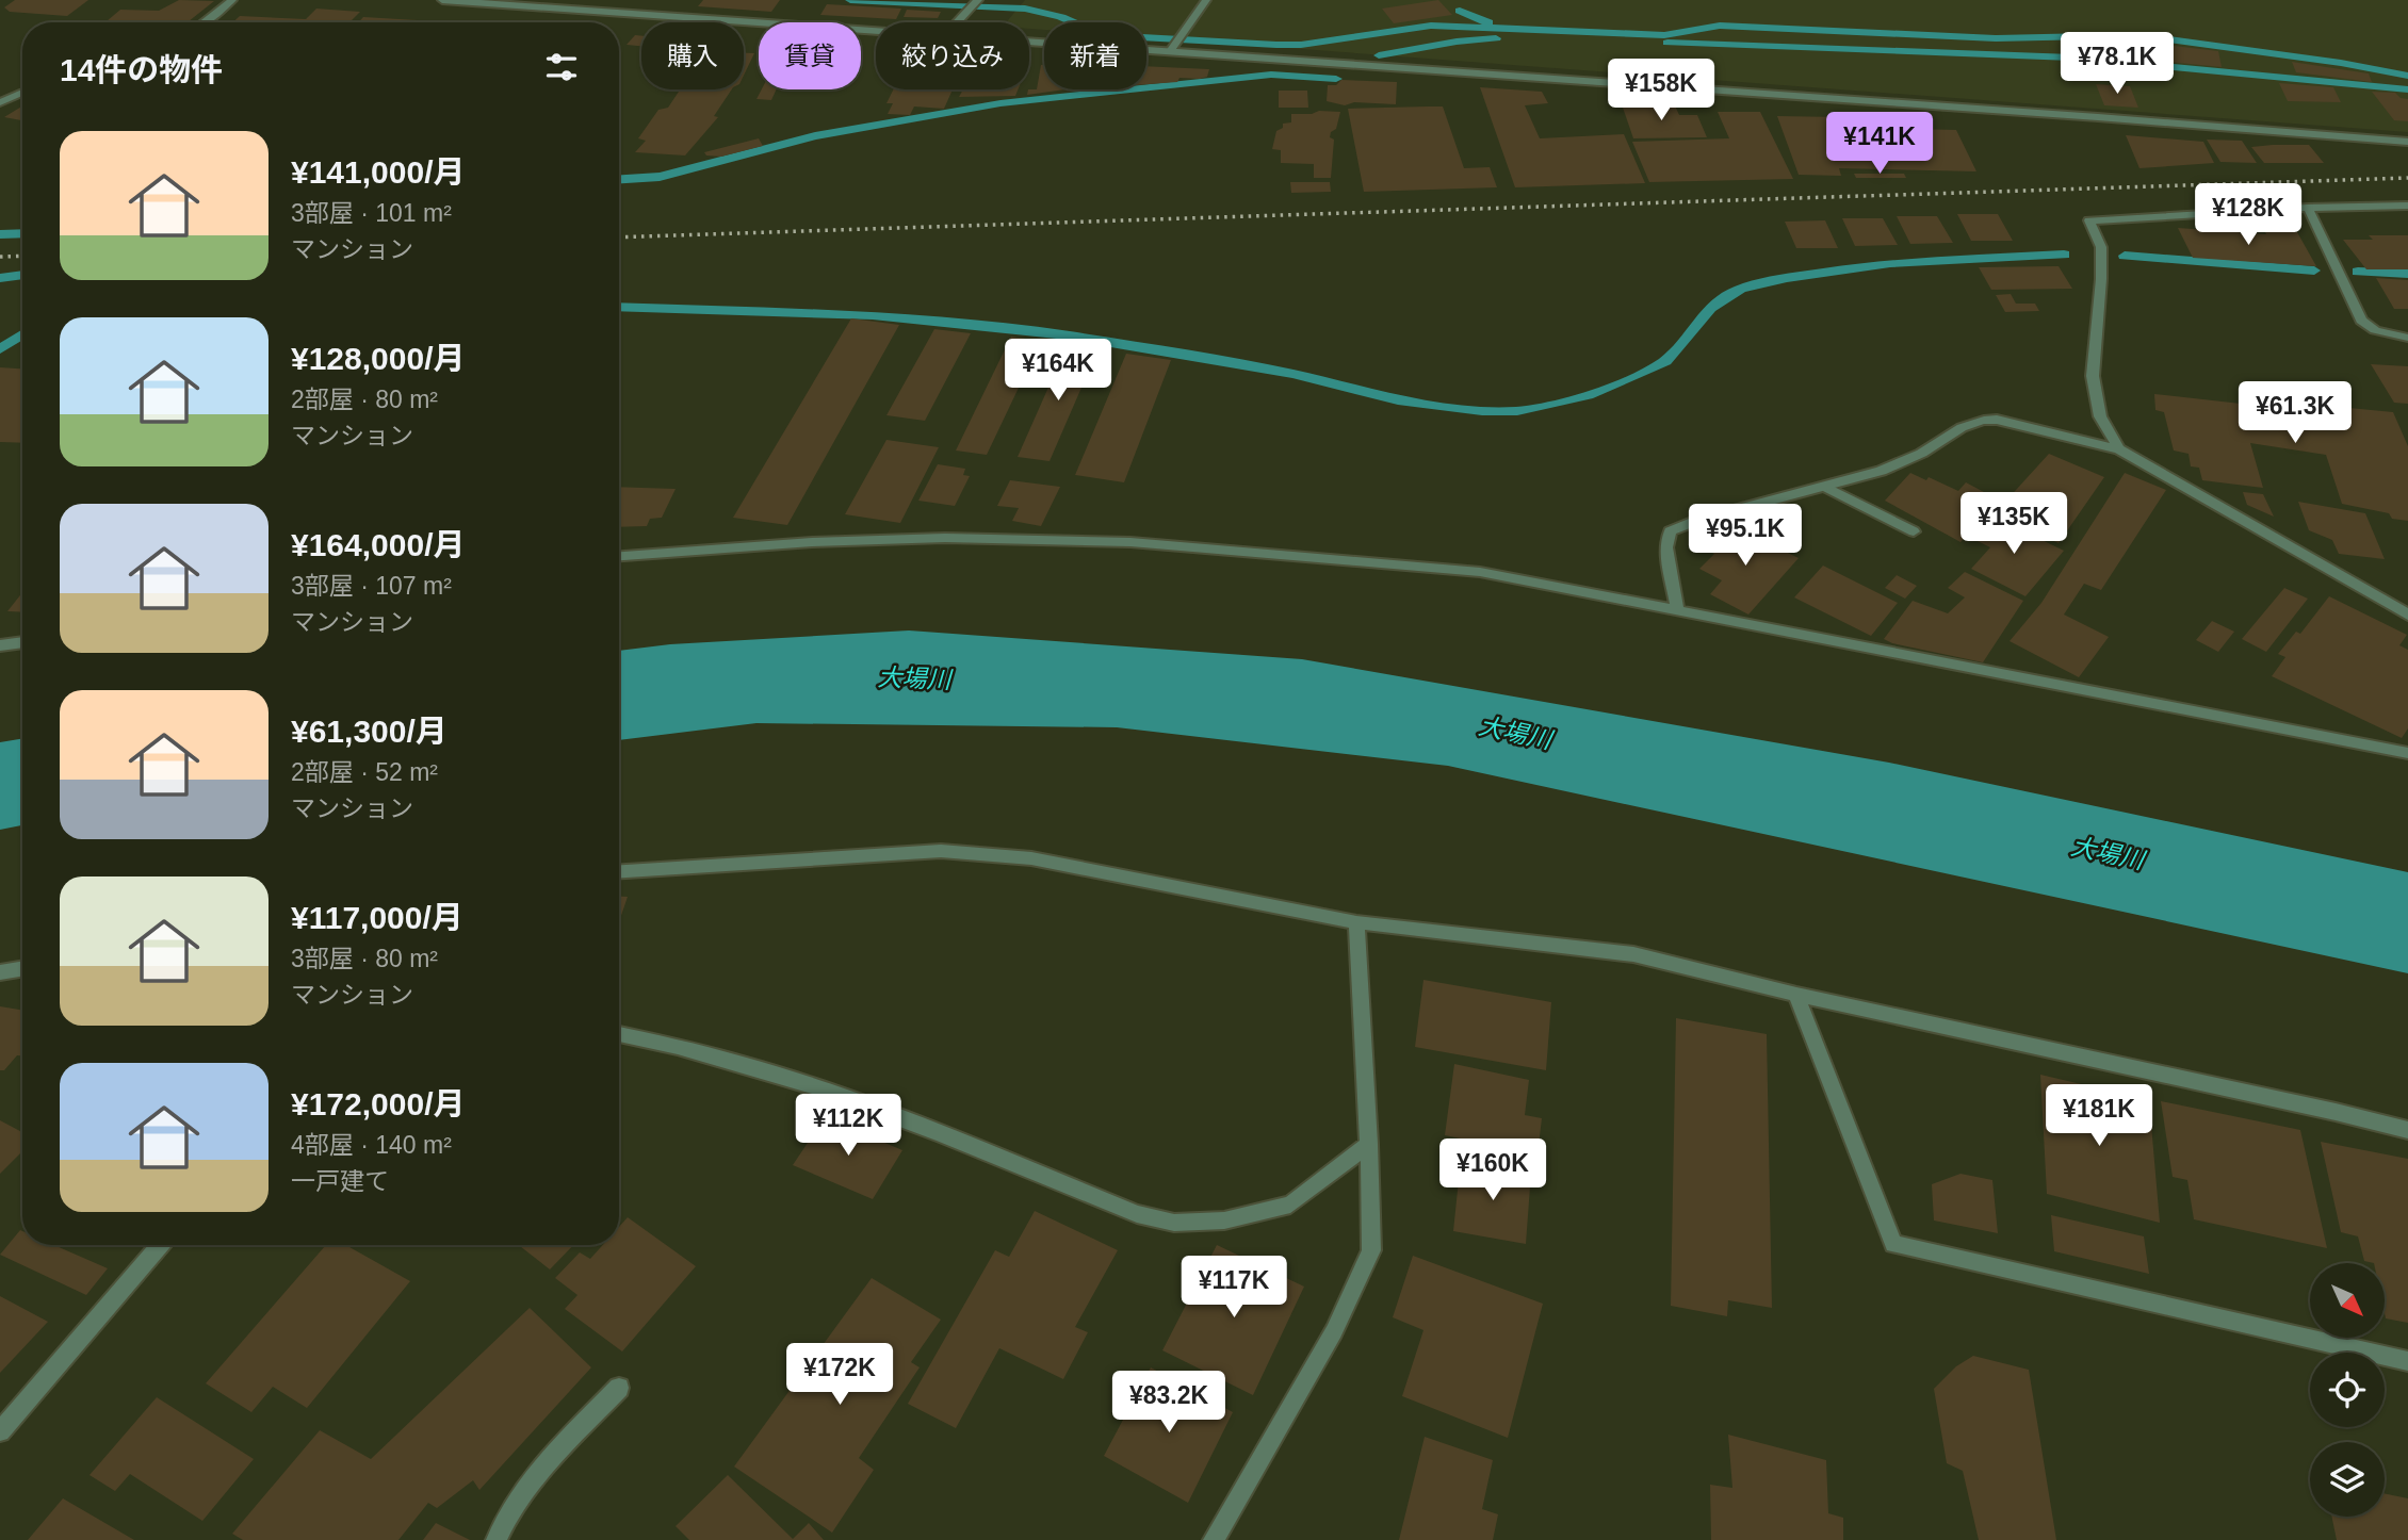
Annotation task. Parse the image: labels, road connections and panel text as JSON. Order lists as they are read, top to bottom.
{
  "water": ["大場川"],
  "north": "bottom right",
  "page": {
    "chip": [
      "購入",
      "賃貸",
      "絞り込み",
      "新着"
    ],
    "heading": "14件の物件",
    "price": [
      "¥78.1K",
      "¥158K",
      "¥141K",
      "¥128K",
      "¥164K",
      "¥61.3K",
      "¥135K",
      "¥95.1K",
      "¥181K",
      "¥112K",
      "¥160K",
      "¥117K",
      "¥172K",
      "¥83.2K"
    ],
    "list": [
      {
        "name": "¥141,000/月",
        "note": "3部屋 · 101 m² · マンション"
      },
      {
        "name": "¥128,000/月",
        "note": "2部屋 · 80 m² · マンション"
      },
      {
        "name": "¥164,000/月",
        "note": "3部屋 · 107 m² · マンション"
      },
      {
        "name": "¥61,300/月",
        "note": "2部屋 · 52 m² · マンション"
      },
      {
        "name": "¥117,000/月",
        "note": "3部屋 · 80 m² · マンション"
      },
      {
        "name": "¥172,000/月",
        "note": "4部屋 · 140 m² · 一戸建て"
      }
    ]
  }
}
